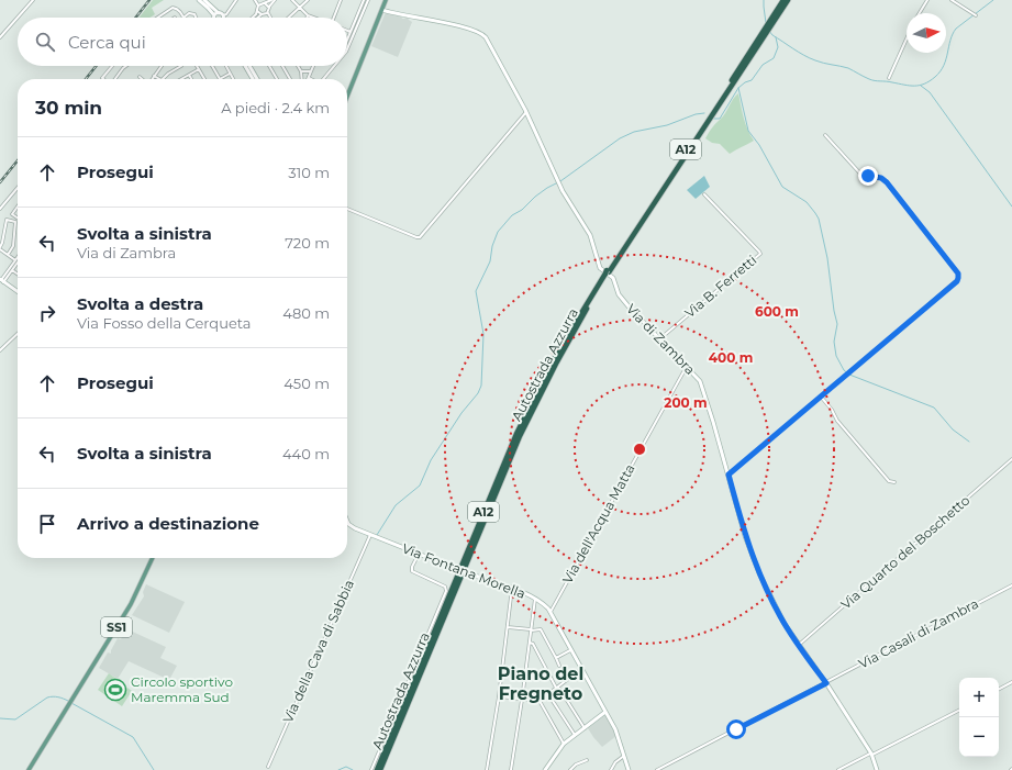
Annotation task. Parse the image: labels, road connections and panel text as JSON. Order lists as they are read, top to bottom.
{
  "streets": {
    "highway": ["A12", "Autostrada Azzurra"],
    "main road": ["SS1"],
    "street": [
      "Via B. Ferretti",
      "Via di Zambra",
      "Via dell'Acqua Matta",
      "Via Quarto del Boschetto",
      "Via Fontana Morella",
      "Via Casali di Zambra",
      "Via della Cava di Sabbia"
    ]
  },
  "crossings": [
    ["Via B. Ferretti", "Via di Zambra"],
    ["Via di Zambra", "Via dell'Acqua Matta"],
    ["Via di Zambra", "Via Quarto del Boschetto"],
    ["Via di Zambra", "Via Casali di Zambra"],
    ["Via dell'Acqua Matta", "Via Fontana Morella"],
    ["Via Fontana Morella", "Via della Cava di Sabbia"]
  ],
  "districts": ["Piano del Fregneto"],
  "places": {
    "sports": ["Circolo sportivo Maremma Sud"]
  },
  "north": "right",
  "page": {
    "search": "Cerca qui",
    "heading": ["30 min", "A piedi · 2.4 km"],
    "list": [
      ["Prosegui", "310 m"],
      ["Svolta a sinistra", "Via di Zambra", "720 m"],
      ["Svolta a destra", "Via Fosso della Cerqueta", "480 m"],
      ["Prosegui", "450 m"],
      ["Svolta a sinistra", "440 m"],
      "Arrivo a destinazione"
    ],
    "map_buttons": ["+", "−"]
  },
  "rings": ["600 m", "400 m", "200 m"]
}
